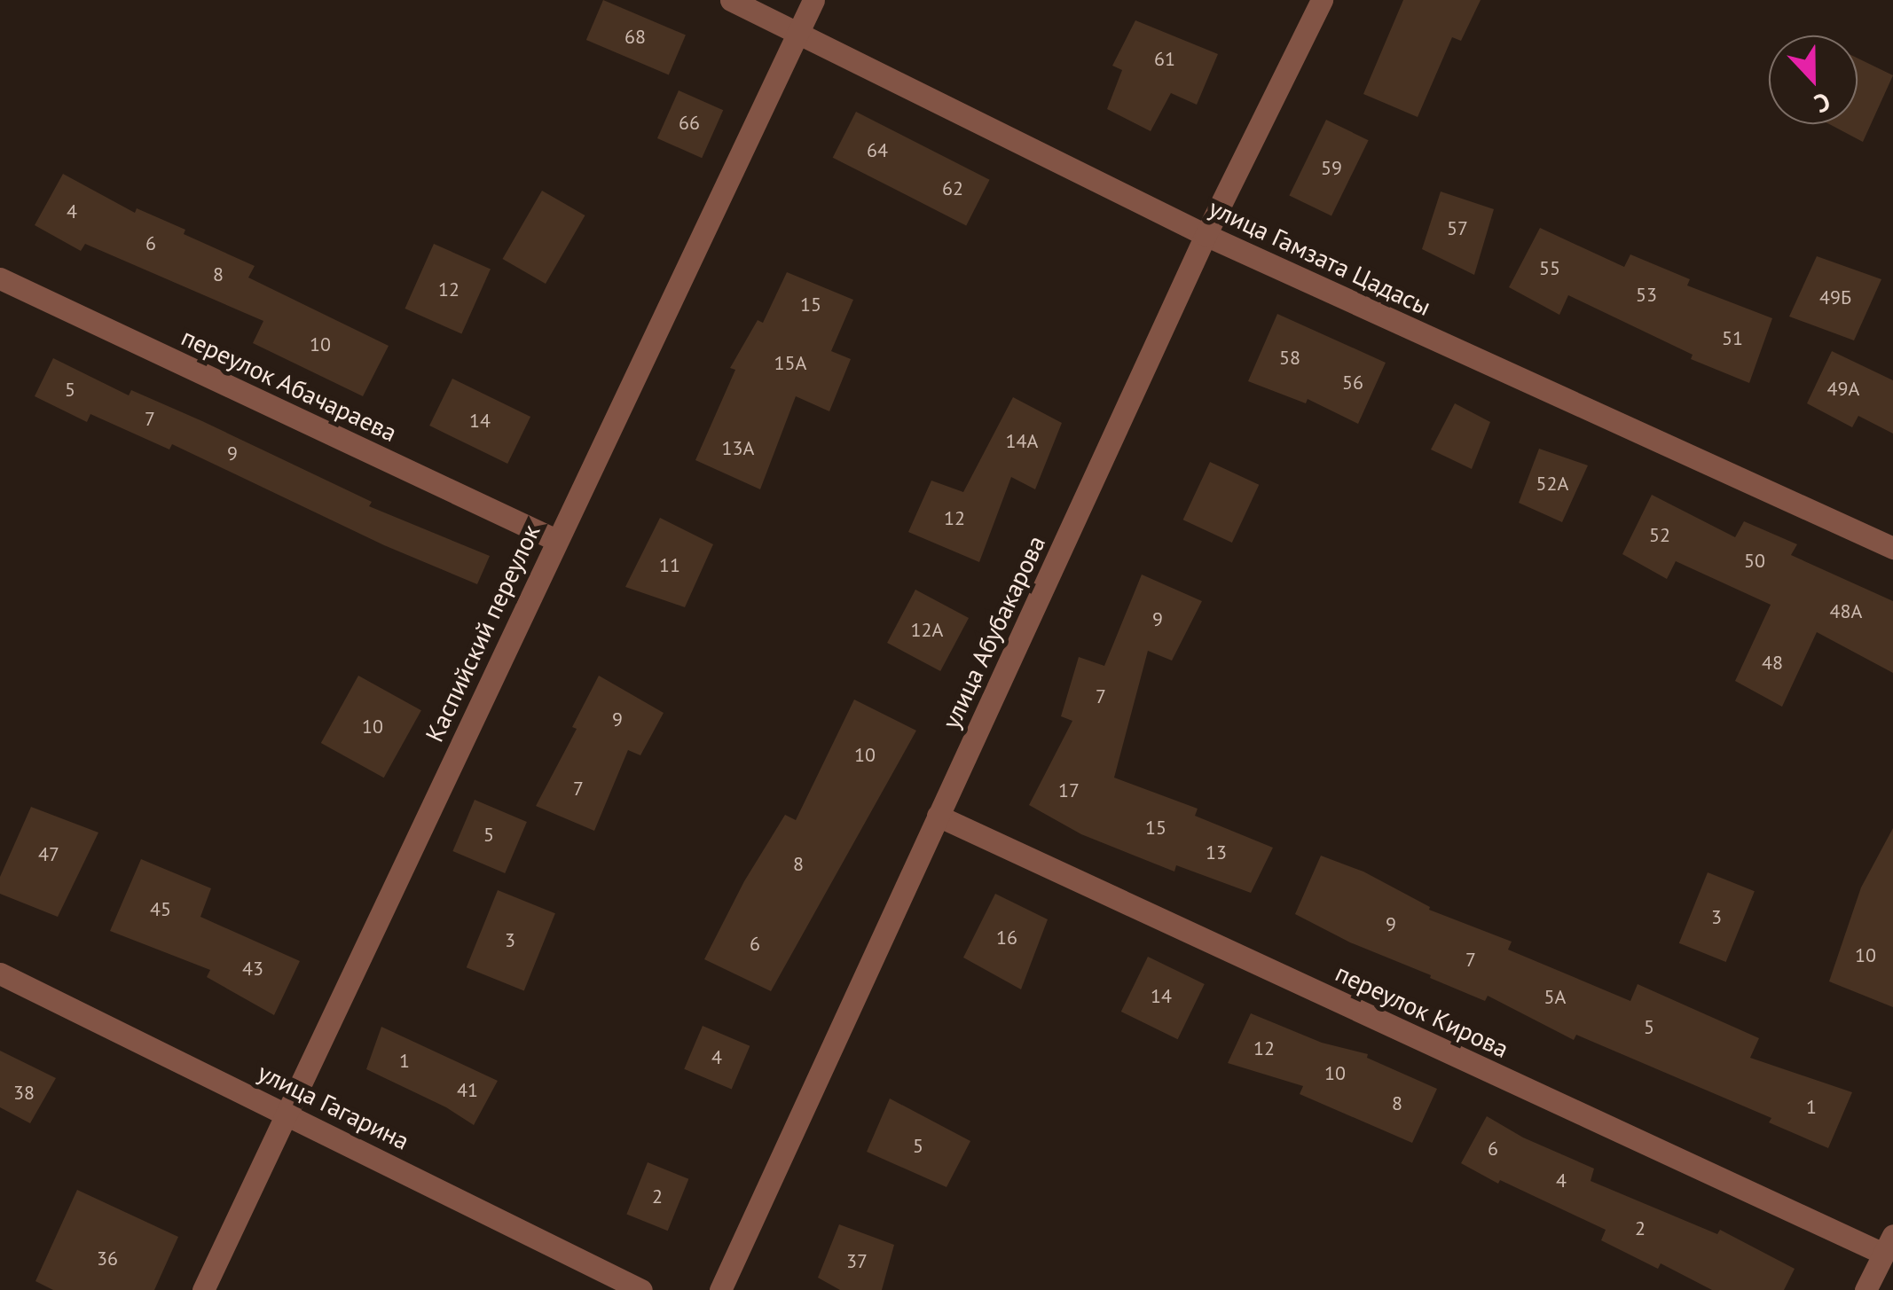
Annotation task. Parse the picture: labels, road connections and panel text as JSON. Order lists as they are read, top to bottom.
{
  "streets": {
    "street": [
      "улица Гамзата Цадасы",
      "переулок Абачараева",
      "улица Абубакарова",
      "Каспийский переулок",
      "переулок Кирова",
      "улица Гагарина"
    ]
  },
  "crossings": [
    ["улица Гамзата Цадасы", "улица Абубакарова"],
    ["улица Гамзата Цадасы", "Каспийский переулок"],
    ["переулок Абачараева", "Каспийский переулок"],
    ["улица Абубакарова", "переулок Кирова"],
    ["Каспийский переулок", "улица Гагарина"]
  ],
  "house_numbers": [
    "68",
    "61",
    "66",
    "64",
    "59",
    "62",
    "4",
    "57",
    "6",
    "55",
    "8",
    "12",
    "53",
    "49Б",
    "15",
    "51",
    "10",
    "58",
    "15А",
    "56",
    "49А",
    "5",
    "7",
    "14",
    "14А",
    "13А",
    "9",
    "52А",
    "12",
    "52",
    "50",
    "11",
    "48А",
    "9",
    "12А",
    "48",
    "7",
    "9",
    "10",
    "10",
    "7",
    "17",
    "15",
    "5",
    "13",
    "47",
    "8",
    "45",
    "3",
    "9",
    "16",
    "3",
    "6",
    "10",
    "7",
    "43",
    "14",
    "5А",
    "5",
    "12",
    "4",
    "1",
    "10",
    "41",
    "38",
    "8",
    "1",
    "5",
    "6",
    "4",
    "2",
    "2",
    "36",
    "37"
  ],
  "north": "bottom"
}
